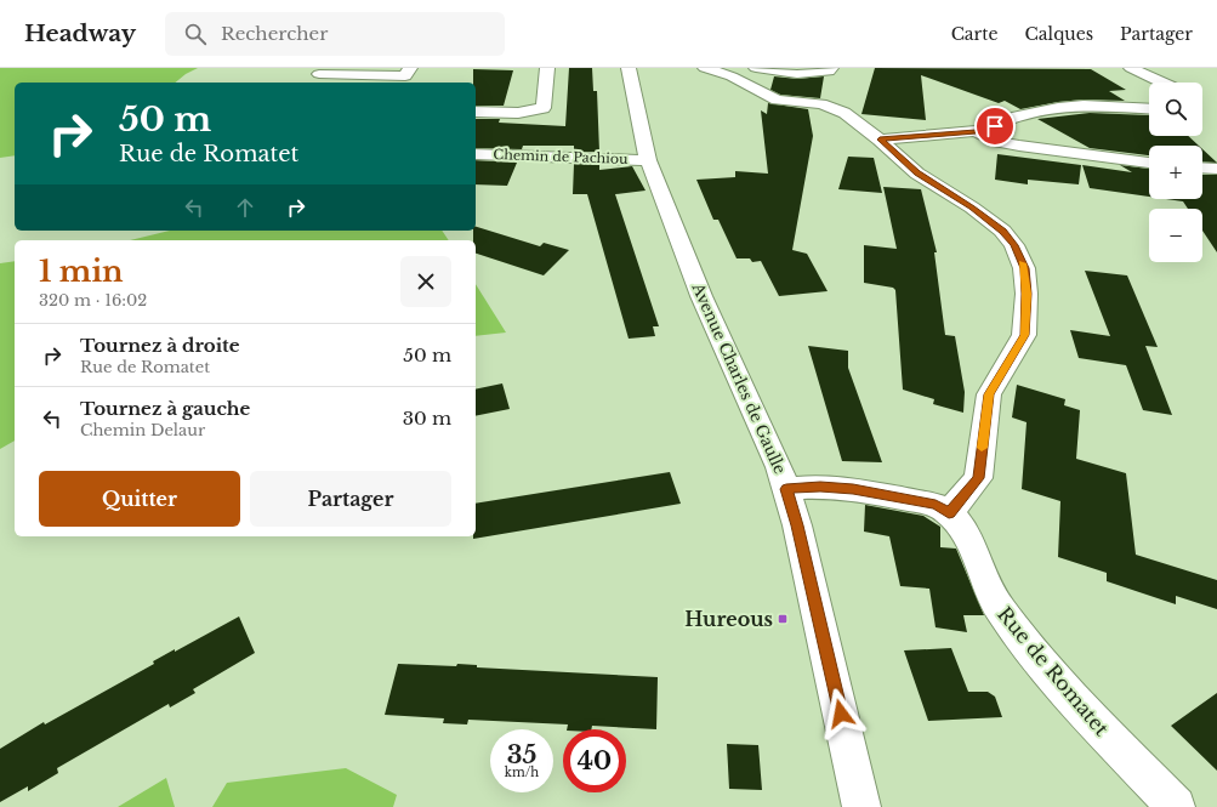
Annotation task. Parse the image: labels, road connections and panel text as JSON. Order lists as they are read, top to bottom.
{
  "streets": {
    "street": ["Chemin de Pachiou", "Avenue Charles de Gaulle", "Rue de Romatet"]
  },
  "crossings": [
    ["Chemin de Pachiou", "Avenue Charles de Gaulle"],
    ["Avenue Charles de Gaulle", "Rue de Romatet"]
  ],
  "places": {
    "transit": ["Hureous"]
  },
  "page": {
    "header": "Headway",
    "search": "Rechercher",
    "nav": ["Carte", "Calques", "Partager"],
    "map_buttons": ["+", "−"],
    "turn": ["50 m", "Rue de Romatet"],
    "heading": ["1 min", "320 m · 16:02"],
    "list": [
      {
        "name": "Tournez à droite",
        "note": "Rue de Romatet",
        "value": "50 m"
      },
      {
        "name": "Tournez à gauche",
        "note": "Chemin Delaur",
        "value": "30 m"
      }
    ],
    "buttons": ["Quitter", "Partager"],
    "speed": "35 km/h",
    "limit": "40"
  }
}
